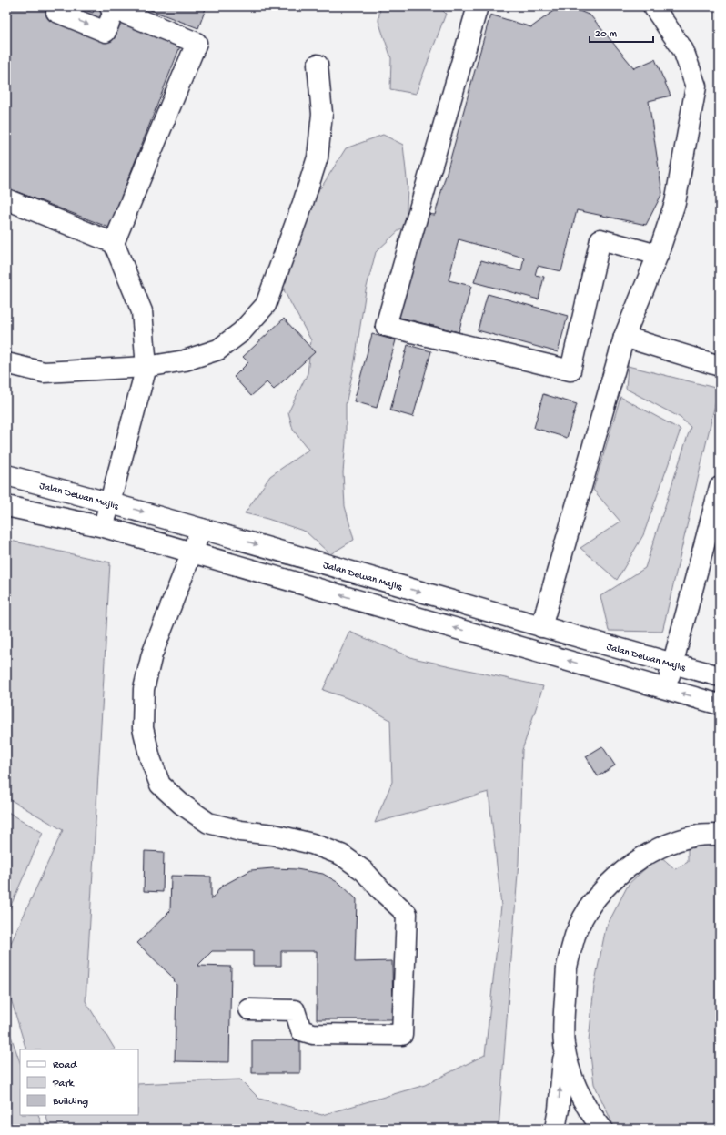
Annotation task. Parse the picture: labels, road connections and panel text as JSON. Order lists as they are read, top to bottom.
{
  "streets": {
    "street": ["Jalan Dewan Majlis"]
  },
  "legend": ["Road", "Park", "Building"],
  "scale_bar": "20 m"
}
